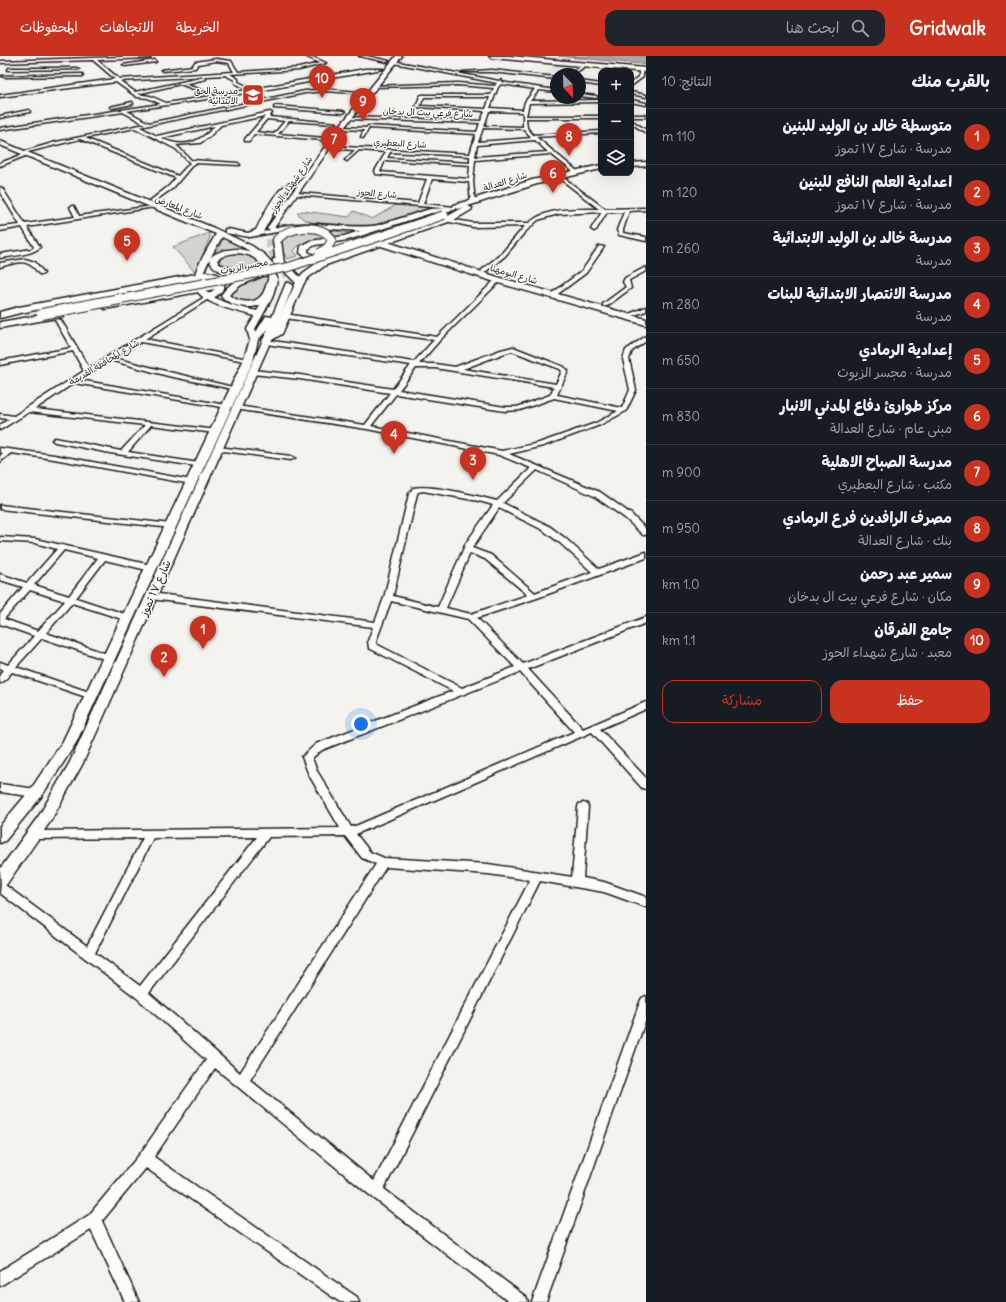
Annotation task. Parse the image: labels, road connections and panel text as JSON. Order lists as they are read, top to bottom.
{
  "streets": {
    "main road": [
      "شارع العدالة",
      "شارع شهداء الحوز",
      "شارع المعارض",
      "مجسر الزيوت",
      "شارع البومهنا",
      "شارع ١٧ تموز"
    ],
    "street": [
      "شارع فرعي بيت ال بدخان",
      "شارع البعطيري",
      "شارع الحوز",
      "شارع المحافظة القديمة"
    ]
  },
  "crossings": [
    ["شارع فرعي بيت ال بدخان", "شارع شهداء الحوز"],
    ["شارع البعطيري", "شارع شهداء الحوز"],
    ["شارع العدالة", "شارع الحوز"],
    ["شارع العدالة", "مجسر الزيوت"],
    ["شارع الحوز", "مجسر الزيوت"],
    ["شارع المعارض", "مجسر الزيوت"],
    ["شارع المعارض", "شارع ١٧ تموز"]
  ],
  "places": {
    "school or university": ["مدرسة الحق الابتدائية"]
  },
  "north": "bottom right",
  "page": {
    "header": "Gridwalk",
    "search": "ابحث هنا",
    "nav": ["الخريطة", "الاتجاهات", "المحفوظات"],
    "heading": ["بالقرب منك", "النتائج: 10"],
    "pins": [
      "10",
      "9",
      "8",
      "7",
      "6",
      "5",
      "4",
      "3",
      "1",
      "2"
    ],
    "map_buttons": ["+", "−"],
    "list": [
      {
        "mark": "1",
        "name": "متوسطة خالد بن الوليد للبنين",
        "note": "مدرسة · شارع ١٧ تموز",
        "value": "110 m"
      },
      {
        "mark": "2",
        "name": "اعدادية العلم النافع للبنين",
        "note": "مدرسة · شارع ١٧ تموز",
        "value": "120 m"
      },
      {
        "mark": "3",
        "name": "مدرسة خالد بن الوليد الابتدائية",
        "note": "مدرسة",
        "value": "260 m"
      },
      {
        "mark": "4",
        "name": "مدرسة الانتصار الابتدائية للبنات",
        "note": "مدرسة",
        "value": "280 m"
      },
      {
        "mark": "5",
        "name": "إعدادية الرمادي",
        "note": "مدرسة · مجسر الزيوت",
        "value": "650 m"
      },
      {
        "mark": "6",
        "name": "مركز طوارئ دفاع المدني الانبار",
        "note": "مبنى عام · شارع العدالة",
        "value": "830 m"
      },
      {
        "mark": "7",
        "name": "مدرسة الصباح الاهلية",
        "note": "مكتب · شارع البعطيري",
        "value": "900 m"
      },
      {
        "mark": "8",
        "name": "مصرف الرافدين فرع الرمادي",
        "note": "بنك · شارع العدالة",
        "value": "950 m"
      },
      {
        "mark": "9",
        "name": "سمير عبد رحمن",
        "note": "مكان · شارع فرعي بيت ال بدخان",
        "value": "1.0 km"
      },
      {
        "mark": "10",
        "name": "جامع الفرقان",
        "note": "معبد · شارع شهداء الحوز",
        "value": "1.1 km"
      }
    ],
    "buttons": ["حفظ", "مشاركة"]
  }
}
